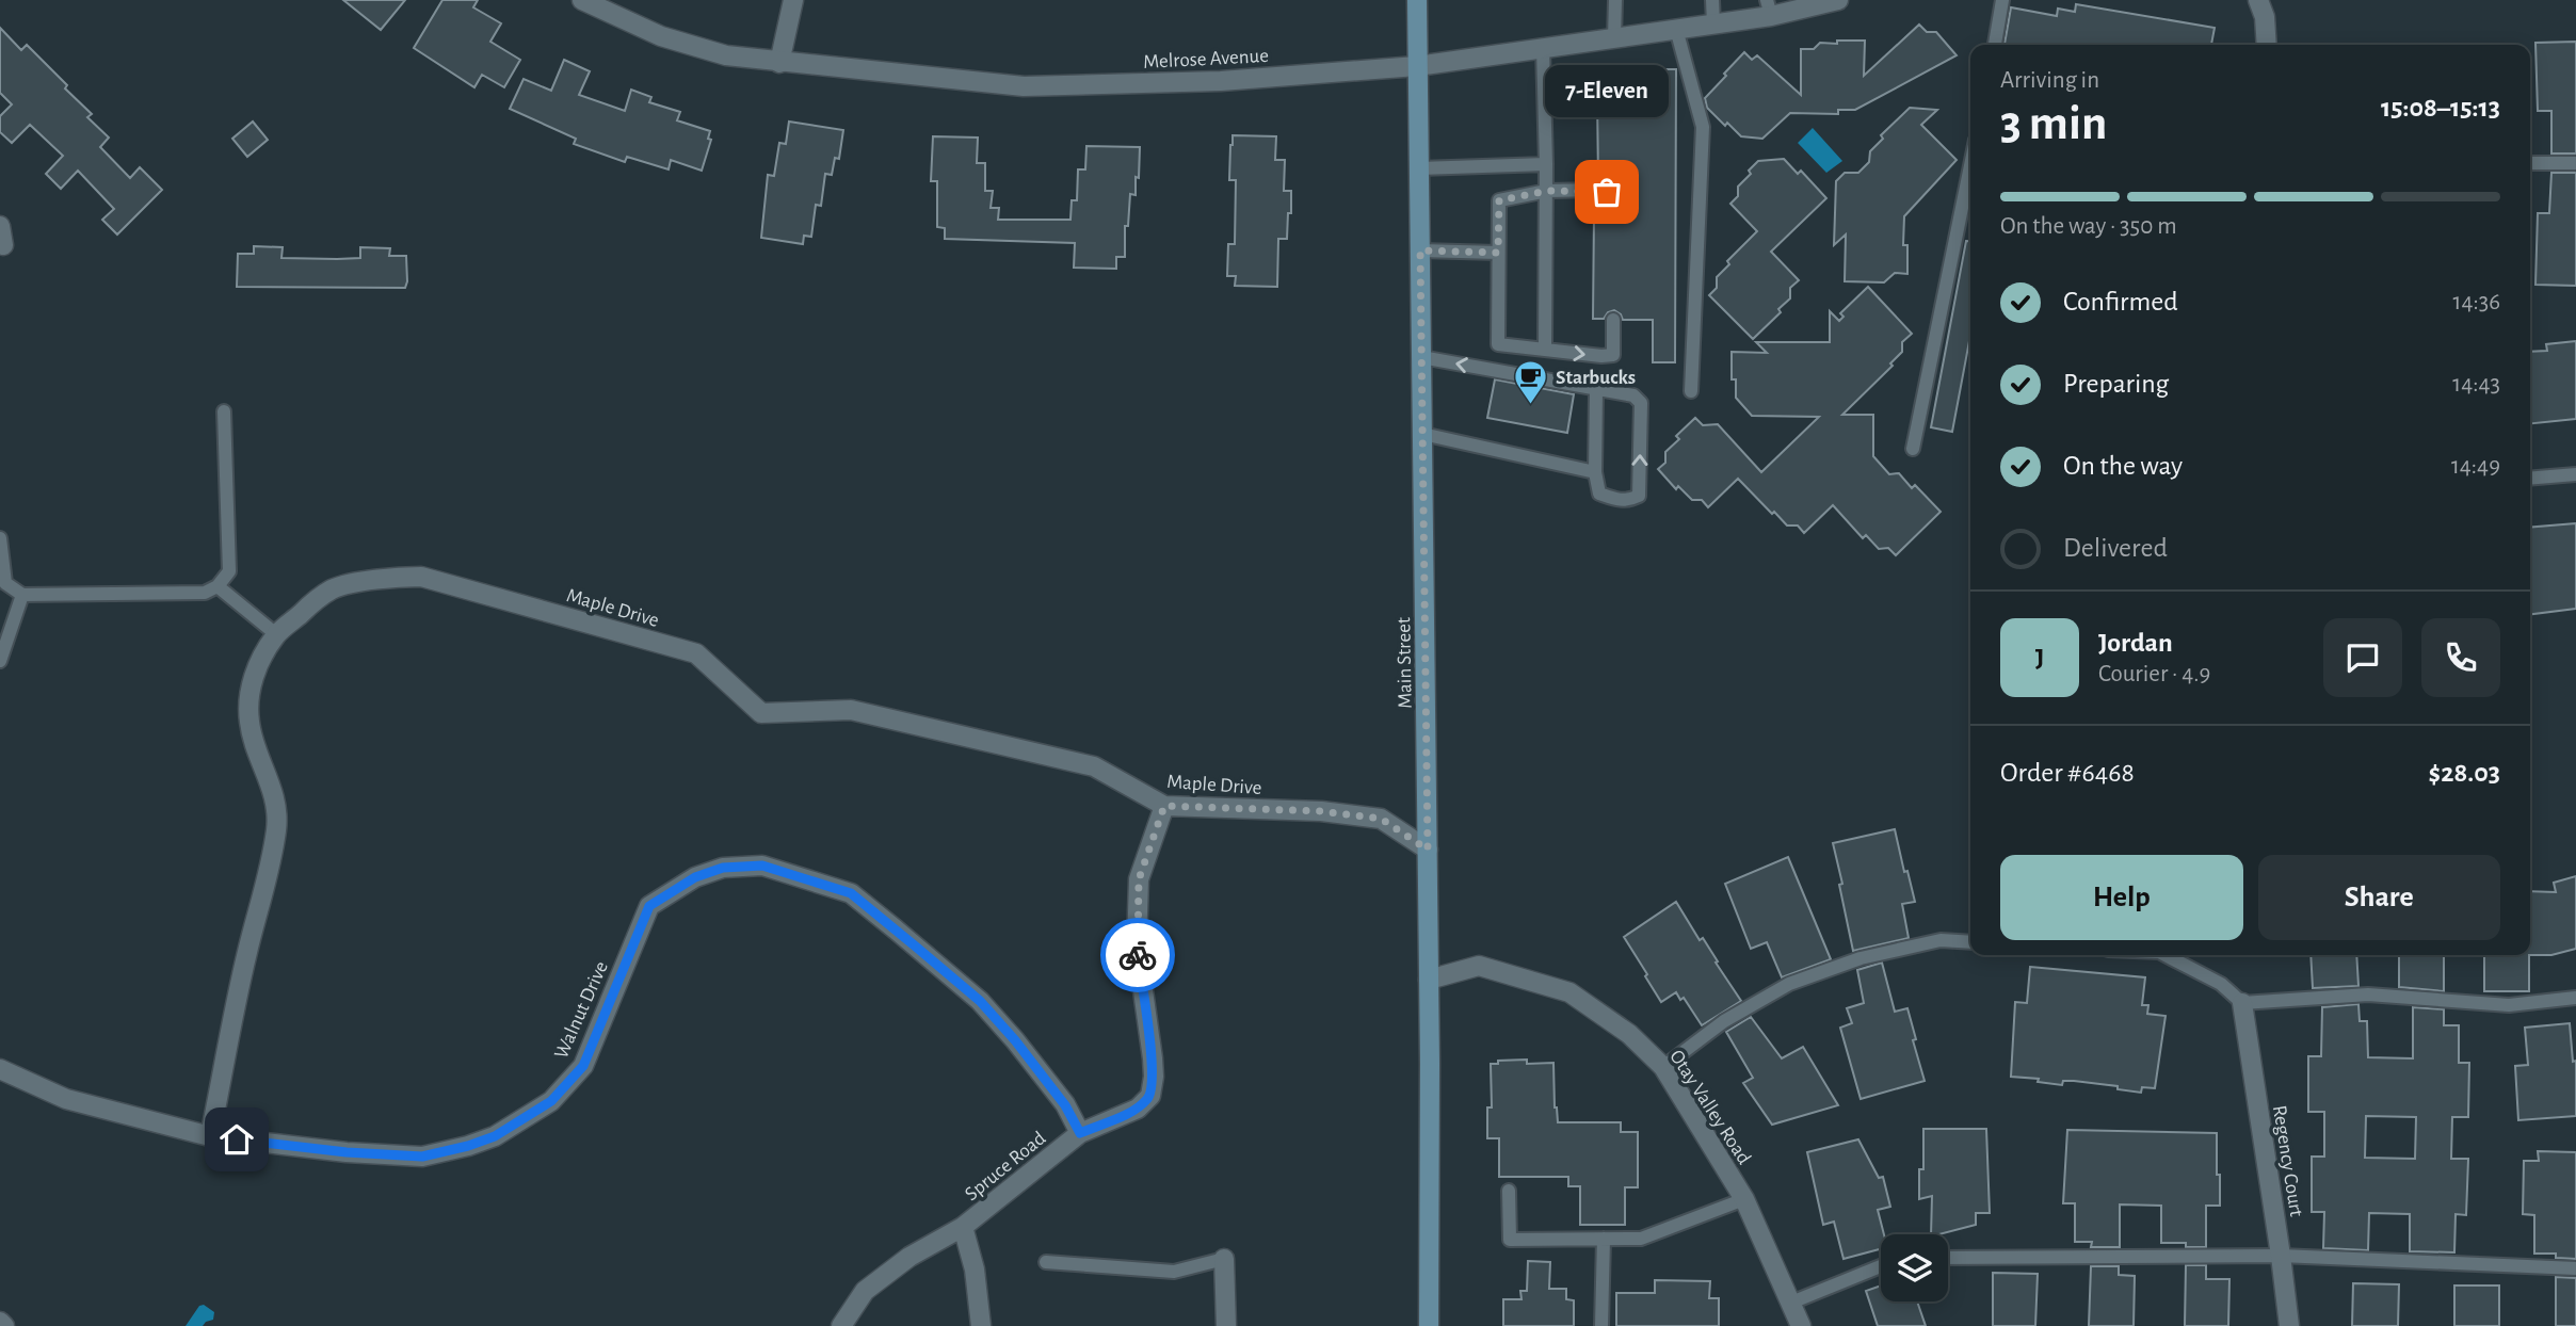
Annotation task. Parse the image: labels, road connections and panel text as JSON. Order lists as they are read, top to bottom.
{
  "streets": {
    "main road": ["Main Street"],
    "street": [
      "Melrose Avenue",
      "Maple Drive",
      "Walnut Drive",
      "Otay Valley Road",
      "Regency Court",
      "Spruce Road"
    ]
  },
  "crossings": [
    ["Melrose Avenue", "Main Street"],
    ["Maple Drive", "Main Street"],
    ["Maple Drive", "Walnut Drive"],
    ["Maple Drive", "Spruce Road"],
    ["Main Street", "Otay Valley Road"],
    ["Walnut Drive", "Spruce Road"]
  ],
  "places": {
    "other": ["7-Eleven"],
    "cafe": ["Starbucks"]
  },
  "page": {
    "heading": ["3 min", "Arriving in", "15:08–15:13"],
    "panel": [
      "Jordan",
      "Courier · 4.9",
      "Order #6468",
      "$28.03"
    ],
    "bubble": "7-Eleven",
    "bar": "On the way · 350 m",
    "list": [
      ["Confirmed", "14:36"],
      ["Preparing", "14:43"],
      ["On the way", "14:49"],
      "Delivered"
    ],
    "round": "J",
    "buttons": ["Help", "Share"]
  }
}
